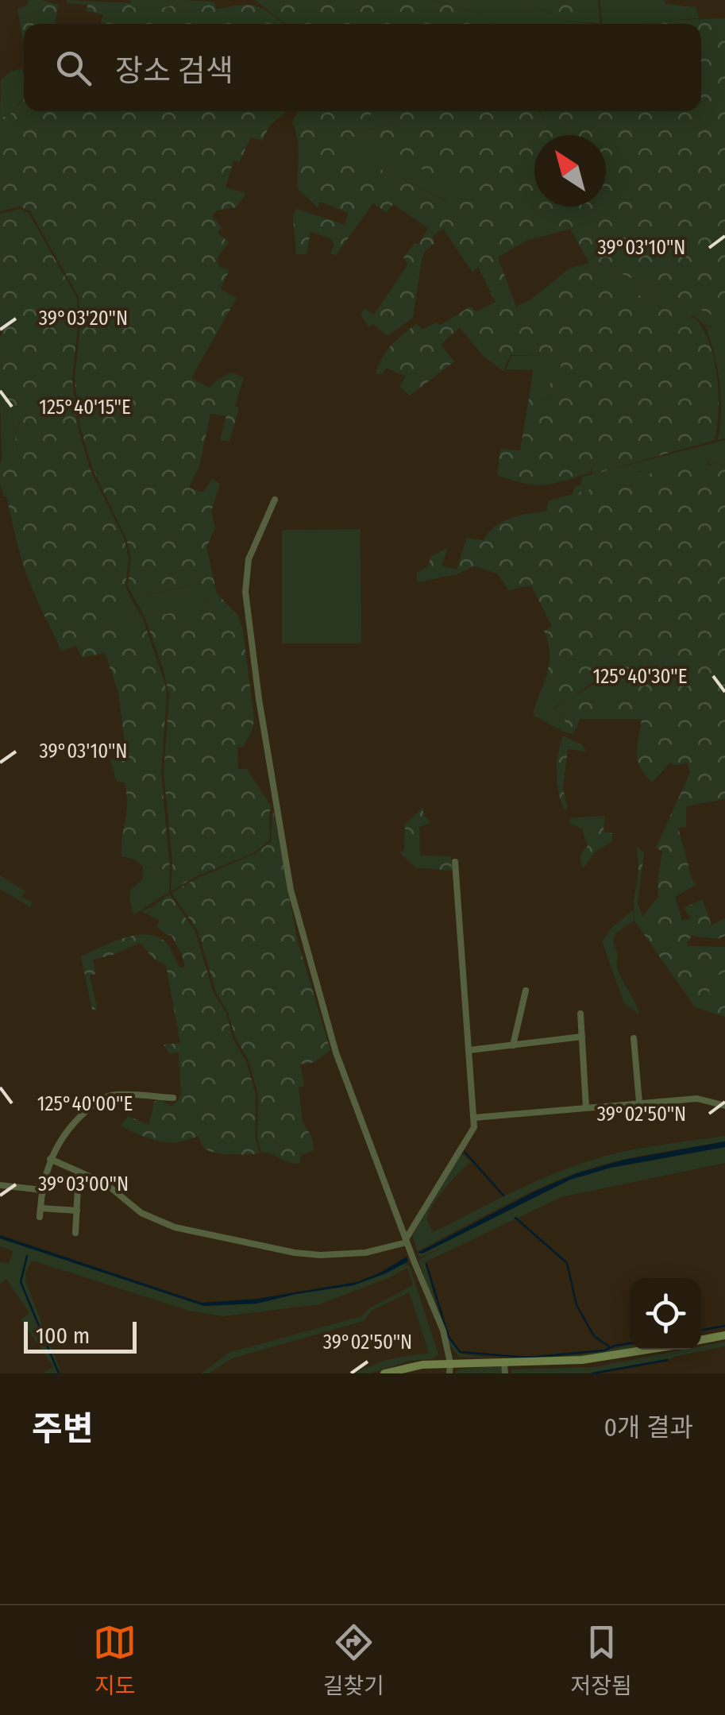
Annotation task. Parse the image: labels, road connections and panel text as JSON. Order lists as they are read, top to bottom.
{
  "scale_bar": "100 m",
  "north": "top left",
  "page": {
    "search": "장소 검색",
    "scale": "100 m",
    "heading": ["주변", "0개 결과"],
    "nav": ["지도", "길찾기", "저장됨"]
  },
  "coordinates": [
    "39°03'10\"N",
    "39°03'20\"N",
    "125°40'15\"E",
    "125°40'30\"E",
    "125°40'00\"E",
    "39°02'50\"N",
    "39°03'00\"N"
  ]
}
